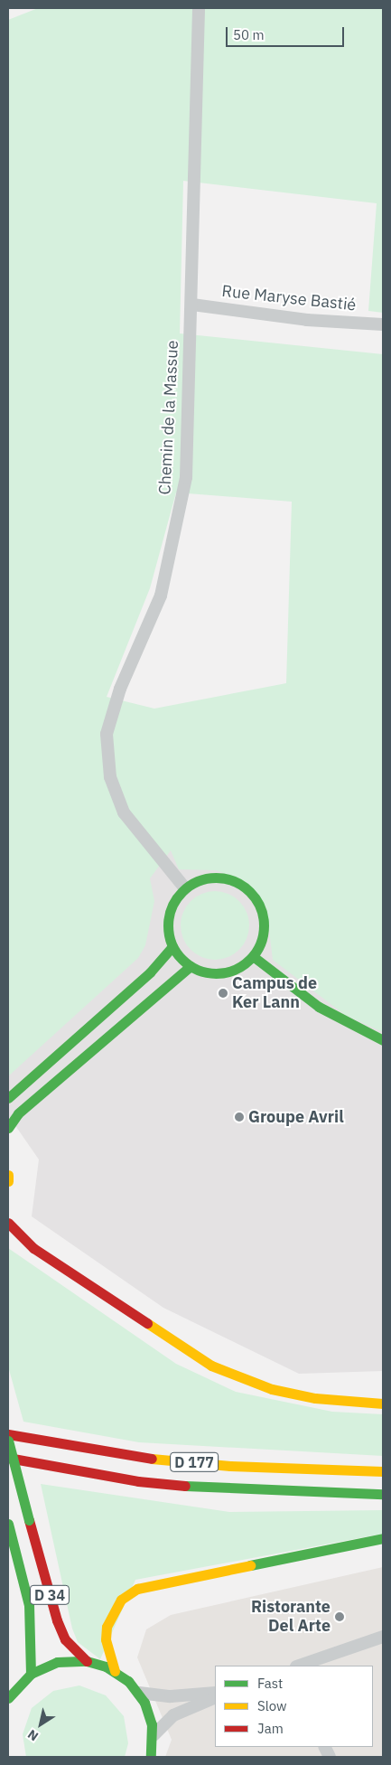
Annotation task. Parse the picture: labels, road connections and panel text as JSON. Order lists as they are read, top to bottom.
{
  "streets": {
    "main road": ["D 177", "D 34"],
    "street": ["Rue Maryse Bastié", "Chemin de la Massue"]
  },
  "crossings": [
    ["Rue Maryse Bastié", "Chemin de la Massue"]
  ],
  "places": ["Campus de Ker Lann", "Groupe Avril", "Ristorante Del Arte"],
  "legend": ["Fast", "Slow", "Jam"],
  "scale_bar": "50 m",
  "north": "bottom left"
}
